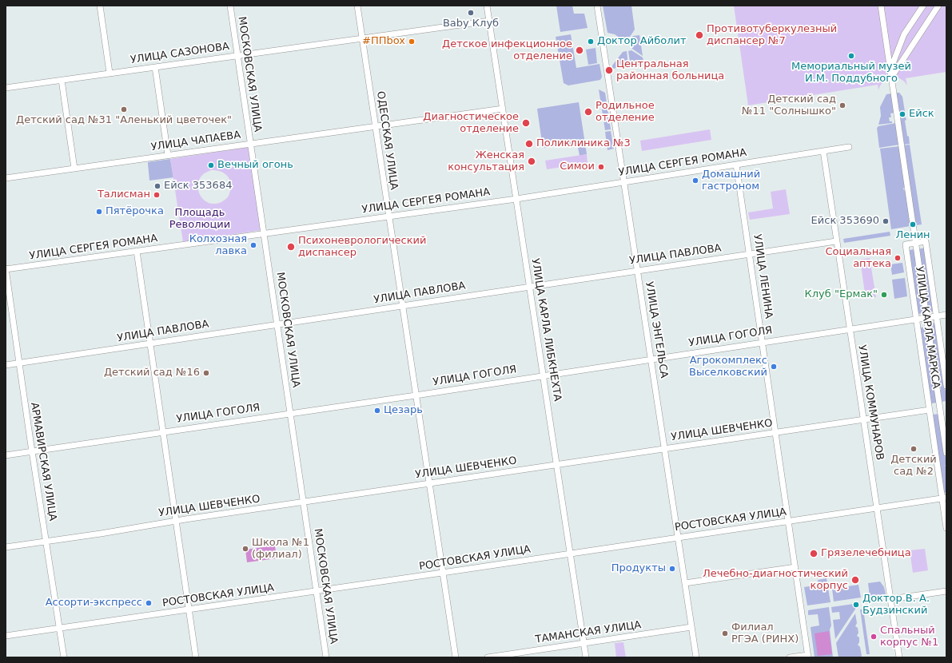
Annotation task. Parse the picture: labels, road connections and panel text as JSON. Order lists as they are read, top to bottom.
{
  "streets": {
    "street": [
      "УЛИЦА САЗОНОВА",
      "МОСКОВСКАЯ УЛИЦА",
      "ОДЕССКАЯ УЛИЦА",
      "УЛИЦА ЧАПАЕВА",
      "УЛИЦА СЕРГЕЯ РОМАНА",
      "УЛИЦА ПАВЛОВА",
      "УЛИЦА ЛЕНИНА",
      "УЛИЦА КАРЛА МАРКСА",
      "УЛИЦА КАРЛА ЛИБКНЕХТА",
      "УЛИЦА ЭНГЕЛЬСА",
      "УЛИЦА ГОГОЛЯ",
      "УЛИЦА КОММУНАРОВ",
      "УЛИЦА ШЕВЧЕНКО",
      "АРМАВИРСКАЯ УЛИЦА",
      "РОСТОВСКАЯ УЛИЦА",
      "ТАМАНСКАЯ УЛИЦА"
    ]
  },
  "crossings": [
    ["УЛИЦА САЗОНОВА", "МОСКОВСКАЯ УЛИЦА"],
    ["УЛИЦА САЗОНОВА", "ОДЕССКАЯ УЛИЦА"],
    ["УЛИЦА САЗОНОВА", "УЛИЦА КАРЛА ЛИБКНЕХТА"],
    ["МОСКОВСКАЯ УЛИЦА", "УЛИЦА ЧАПАЕВА"],
    ["МОСКОВСКАЯ УЛИЦА", "УЛИЦА СЕРГЕЯ РОМАНА"],
    ["МОСКОВСКАЯ УЛИЦА", "УЛИЦА ПАВЛОВА"],
    ["МОСКОВСКАЯ УЛИЦА", "УЛИЦА ГОГОЛЯ"],
    ["МОСКОВСКАЯ УЛИЦА", "УЛИЦА ШЕВЧЕНКО"],
    ["МОСКОВСКАЯ УЛИЦА", "РОСТОВСКАЯ УЛИЦА"],
    ["ОДЕССКАЯ УЛИЦА", "УЛИЦА ЧАПАЕВА"],
    ["ОДЕССКАЯ УЛИЦА", "УЛИЦА СЕРГЕЯ РОМАНА"],
    ["ОДЕССКАЯ УЛИЦА", "УЛИЦА ПАВЛОВА"],
    ["ОДЕССКАЯ УЛИЦА", "УЛИЦА ГОГОЛЯ"],
    ["ОДЕССКАЯ УЛИЦА", "УЛИЦА ШЕВЧЕНКО"],
    ["ОДЕССКАЯ УЛИЦА", "РОСТОВСКАЯ УЛИЦА"],
    ["УЛИЦА ЧАПАЕВА", "УЛИЦА КАРЛА ЛИБКНЕХТА"],
    ["УЛИЦА СЕРГЕЯ РОМАНА", "УЛИЦА ЛЕНИНА"],
    ["УЛИЦА СЕРГЕЯ РОМАНА", "УЛИЦА КАРЛА ЛИБКНЕХТА"],
    ["УЛИЦА СЕРГЕЯ РОМАНА", "УЛИЦА ЭНГЕЛЬСА"],
    ["УЛИЦА СЕРГЕЯ РОМАНА", "УЛИЦА КОММУНАРОВ"],
    ["УЛИЦА СЕРГЕЯ РОМАНА", "АРМАВИРСКАЯ УЛИЦА"],
    ["УЛИЦА ПАВЛОВА", "УЛИЦА ЛЕНИНА"],
    ["УЛИЦА ПАВЛОВА", "УЛИЦА КАРЛА ЛИБКНЕХТА"],
    ["УЛИЦА ПАВЛОВА", "УЛИЦА ЭНГЕЛЬСА"],
    ["УЛИЦА ПАВЛОВА", "УЛИЦА КОММУНАРОВ"],
    ["УЛИЦА ПАВЛОВА", "АРМАВИРСКАЯ УЛИЦА"],
    ["УЛИЦА ЛЕНИНА", "УЛИЦА ГОГОЛЯ"],
    ["УЛИЦА ЛЕНИНА", "УЛИЦА ШЕВЧЕНКО"],
    ["УЛИЦА ЛЕНИНА", "РОСТОВСКАЯ УЛИЦА"],
    ["УЛИЦА КАРЛА МАРКСА", "УЛИЦА ГОГОЛЯ"],
    ["УЛИЦА КАРЛА МАРКСА", "УЛИЦА ШЕВЧЕНКО"],
    ["УЛИЦА КАРЛА МАРКСА", "РОСТОВСКАЯ УЛИЦА"],
    ["УЛИЦА КАРЛА ЛИБКНЕХТА", "УЛИЦА ГОГОЛЯ"],
    ["УЛИЦА КАРЛА ЛИБКНЕХТА", "УЛИЦА ШЕВЧЕНКО"],
    ["УЛИЦА КАРЛА ЛИБКНЕХТА", "РОСТОВСКАЯ УЛИЦА"],
    ["УЛИЦА КАРЛА ЛИБКНЕХТА", "ТАМАНСКАЯ УЛИЦА"],
    ["УЛИЦА ЭНГЕЛЬСА", "УЛИЦА ГОГОЛЯ"],
    ["УЛИЦА ЭНГЕЛЬСА", "УЛИЦА ШЕВЧЕНКО"],
    ["УЛИЦА ЭНГЕЛЬСА", "РОСТОВСКАЯ УЛИЦА"],
    ["УЛИЦА ЭНГЕЛЬСА", "ТАМАНСКАЯ УЛИЦА"],
    ["УЛИЦА ГОГОЛЯ", "УЛИЦА КОММУНАРОВ"],
    ["УЛИЦА ГОГОЛЯ", "АРМАВИРСКАЯ УЛИЦА"],
    ["УЛИЦА КОММУНАРОВ", "УЛИЦА ШЕВЧЕНКО"],
    ["УЛИЦА КОММУНАРОВ", "РОСТОВСКАЯ УЛИЦА"],
    ["УЛИЦА ШЕВЧЕНКО", "АРМАВИРСКАЯ УЛИЦА"],
    ["АРМАВИРСКАЯ УЛИЦА", "РОСТОВСКАЯ УЛИЦА"]
  ],
  "parks": ["Площадь Революции"],
  "places": [
    "Baby Клуб",
    "Противотуберкулезный диспансер №7",
    "#ППbox",
    "Доктор Айболит",
    "Детское инфекционное отделение",
    "Мемориальный музей И.М. Поддубного",
    "Центральная районная больница",
    "Детский сад №11 \"Солнышко\"",
    "Детский сад №31 \"Аленький цветочек\"",
    "Родильное отделение",
    "Ейск",
    "Диагностическое отделение",
    "Поликлиника №3",
    "Женская консультация",
    "Вечный огонь",
    "Симои",
    "Домашний гастроном",
    "Ейск 353684",
    "Талисман",
    "Пятёрочка",
    "Ейск 353690",
    "Ленин",
    "Колхозная лавка",
    "Психоневрологический диспансер",
    "Социальная аптека",
    "Клуб \"Ермак\"",
    "Агрокомплекс Выселковский",
    "Детский сад №16",
    "Цезарь",
    "Детский сад №2",
    "Школа №1 (филиал)",
    "Грязелечебница",
    "Продукты",
    "Лечебно-диагностический корпус",
    "Ассорти-экспресс",
    "Доктор В. А. Будзинский",
    "Филиал РГЭА (РИНХ)",
    "Спальный корпус №1"
  ]
}
